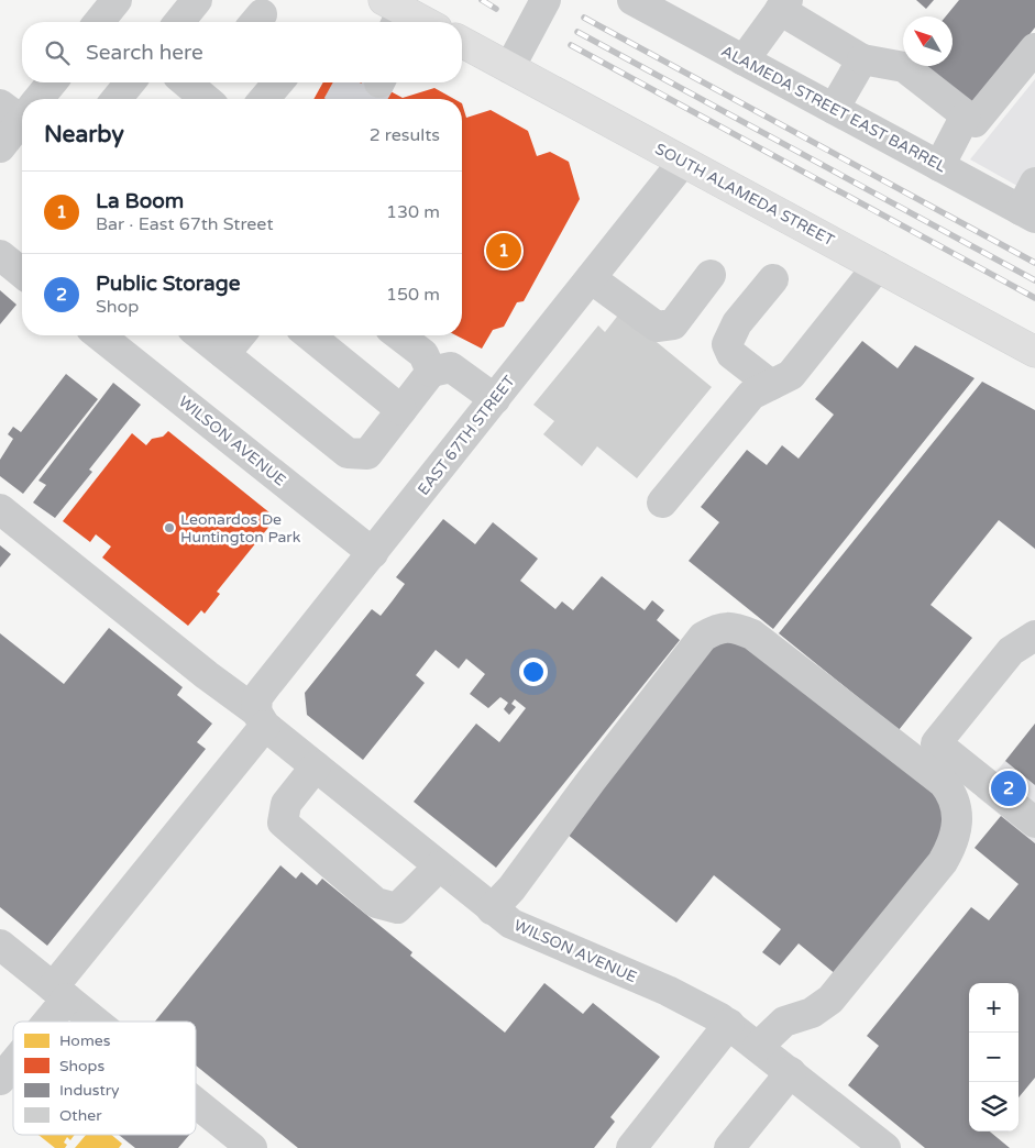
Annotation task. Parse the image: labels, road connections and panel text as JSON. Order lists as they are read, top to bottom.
{
  "streets": {
    "main road": ["SOUTH ALAMEDA STREET"],
    "street": ["ALAMEDA STREET EAST BARREL", "EAST 67TH STREET", "WILSON AVENUE"]
  },
  "crossings": [
    ["SOUTH ALAMEDA STREET", "EAST 67TH STREET"],
    ["EAST 67TH STREET", "WILSON AVENUE"]
  ],
  "places": ["Leonardos De Huntington Park"],
  "legend": [
    "Homes",
    "Shops",
    "Industry",
    "Other"
  ],
  "north": "top left",
  "page": {
    "search": "Search here",
    "heading": ["Nearby", "2 results"],
    "list": [
      {
        "mark": "1",
        "name": "La Boom",
        "note": "Bar · East 67th Street",
        "value": "130 m"
      },
      {
        "mark": "2",
        "name": "Public Storage",
        "note": "Shop",
        "value": "150 m"
      }
    ],
    "pins": ["1", "2"],
    "map_buttons": ["+", "−"]
  }
}
